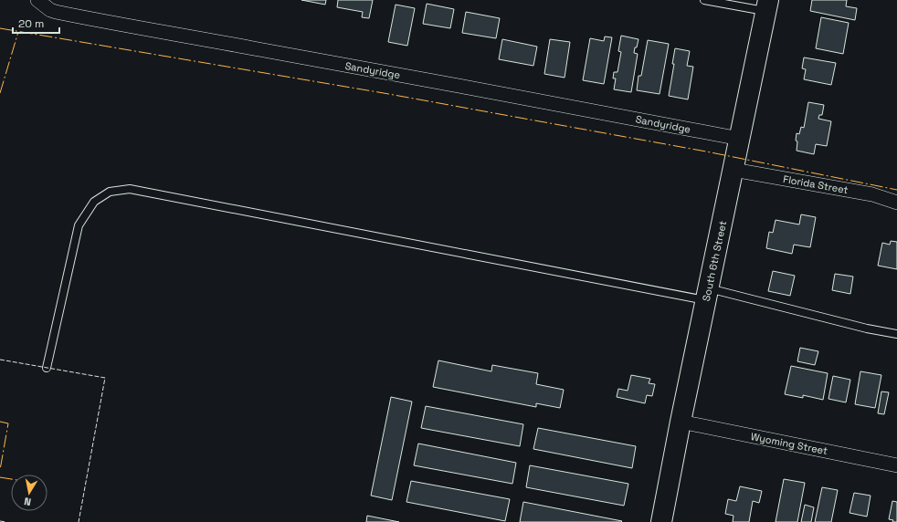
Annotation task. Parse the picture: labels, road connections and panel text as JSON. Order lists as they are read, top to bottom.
{
  "streets": {
    "street": [
      "Sandyridge",
      "Florida Street",
      "South 6th Street",
      "Wyoming Street"
    ]
  },
  "crossings": [
    ["Sandyridge", "South 6th Street"],
    ["Florida Street", "South 6th Street"],
    ["South 6th Street", "Wyoming Street"]
  ],
  "scale_bar": "20 m",
  "north": "bottom"
}
